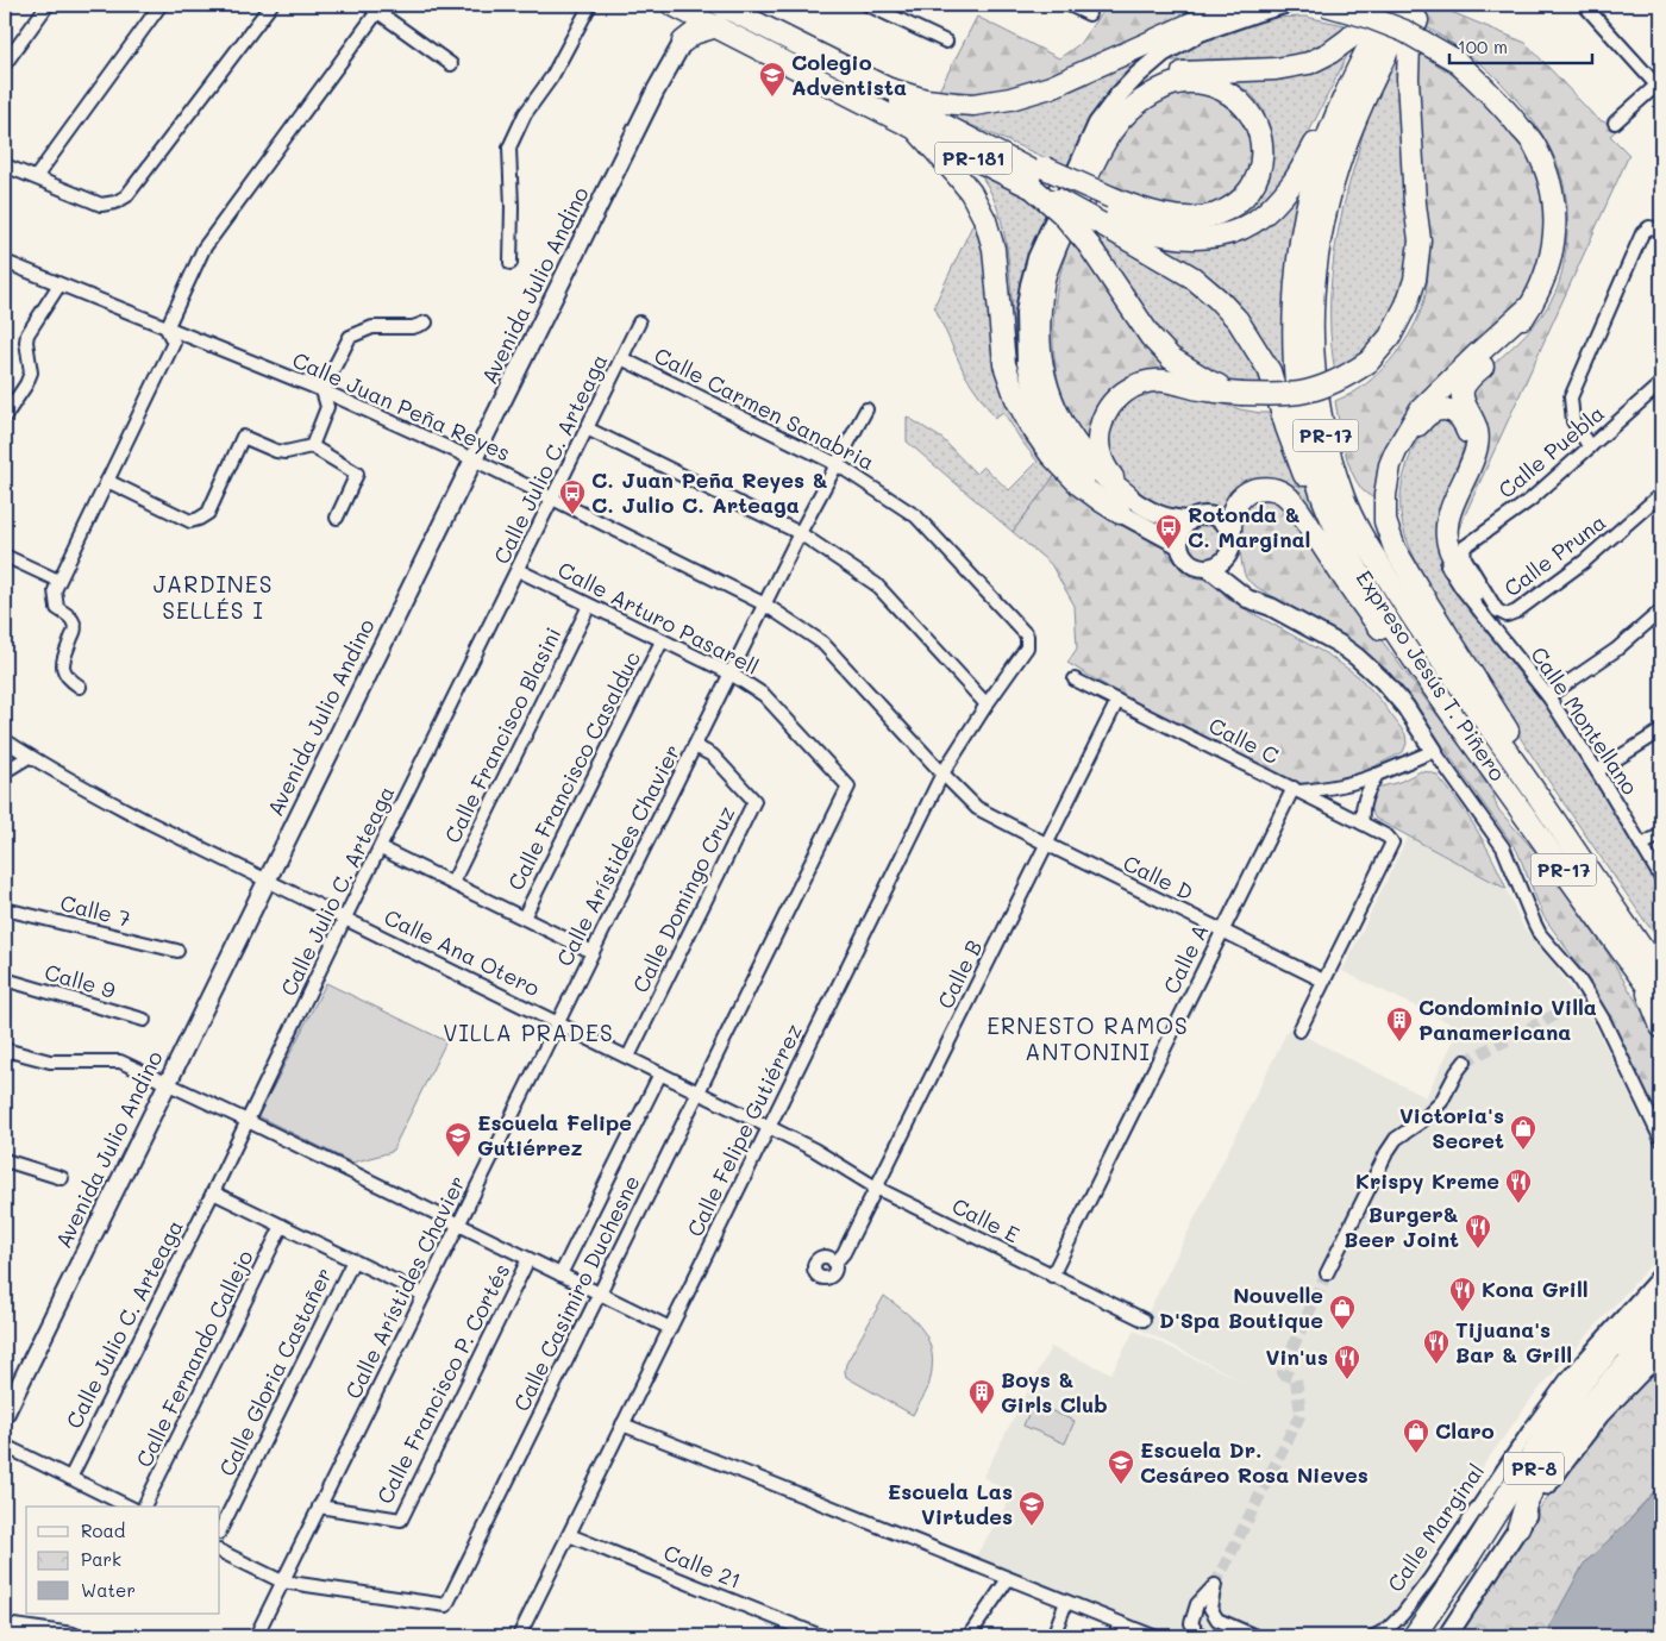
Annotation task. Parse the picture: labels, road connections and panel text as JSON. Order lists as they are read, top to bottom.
{
  "streets": {
    "highway": ["PR-181", "PR-17", "Expreso Jesús T. Piñero"],
    "main road": ["PR-8"],
    "street": [
      "Avenida Julio Andino",
      "Calle Juan Peña Reyes",
      "Calle Carmen Sanabria",
      "Calle Puebla",
      "Calle Julio C. Arteaga",
      "Calle Pruna",
      "Calle Arturo Pasarell",
      "Calle Montellano",
      "Calle Francisco Blasini",
      "Calle C",
      "Calle Francisco Casalduc",
      "Calle Arístides Chavier",
      "Calle D",
      "Calle Domingo Cruz",
      "Calle 7",
      "Calle Ana Otero",
      "Calle A",
      "Calle B",
      "Calle 9",
      "Calle Felipe Gutiérrez",
      "Calle E",
      "Calle Casimiro Duchesne",
      "Calle Fernando Callejo",
      "Calle Gloria Castañer",
      "Calle Francisco P. Cortés",
      "Calle Marginal",
      "Calle 21"
    ]
  },
  "crossings": [
    ["Avenida Julio Andino", "Calle Juan Peña Reyes"],
    ["Avenida Julio Andino", "Calle Ana Otero"],
    ["Calle Juan Peña Reyes", "Calle Julio C. Arteaga"],
    ["Calle Juan Peña Reyes", "Calle Arístides Chavier"],
    ["Calle Juan Peña Reyes", "Calle D"],
    ["Calle Juan Peña Reyes", "Calle Felipe Gutiérrez"],
    ["Calle Carmen Sanabria", "Calle Julio C. Arteaga"],
    ["Calle Carmen Sanabria", "Calle Arístides Chavier"],
    ["Calle Carmen Sanabria", "Calle Felipe Gutiérrez"],
    ["Calle Puebla", "Calle Pruna"],
    ["Calle Puebla", "Calle Montellano"],
    ["Calle Julio C. Arteaga", "Calle Arturo Pasarell"],
    ["Calle Julio C. Arteaga", "Calle Ana Otero"],
    ["Calle Pruna", "Calle Montellano"],
    ["Calle Arturo Pasarell", "Calle Francisco Blasini"],
    ["Calle Arturo Pasarell", "Calle Francisco Casalduc"],
    ["Calle Arturo Pasarell", "Calle Arístides Chavier"],
    ["Calle Arturo Pasarell", "Calle Casimiro Duchesne"],
    ["Calle C", "Calle D"],
    ["Calle C", "Calle A"],
    ["Calle C", "Calle B"],
    ["Calle Arístides Chavier", "Calle Domingo Cruz"],
    ["Calle Arístides Chavier", "Calle Ana Otero"],
    ["Calle Arístides Chavier", "Calle Casimiro Duchesne"],
    ["Calle Arístides Chavier", "Calle Francisco P. Cortés"],
    ["Calle D", "Calle A"],
    ["Calle D", "Calle B"],
    ["Calle Domingo Cruz", "Calle Ana Otero"],
    ["Calle Ana Otero", "Calle Felipe Gutiérrez"],
    ["Calle Ana Otero", "Calle E"],
    ["Calle Ana Otero", "Calle Casimiro Duchesne"],
    ["Calle A", "Calle E"],
    ["Calle B", "Calle E"],
    ["Calle Felipe Gutiérrez", "Calle 21"]
  ],
  "districts": ["JARDINES SELLÉS I", "ERNESTO RAMOS ANTONINI", "VILLA PRADES"],
  "places": {
    "school or university": [
      "Colegio Adventista",
      "Escuela Felipe Gutiérrez",
      "Escuela Dr. Cesáreo Rosa Nieves",
      "Escuela Las Virtudes"
    ],
    "bus stop": ["C. Juan Peña Reyes & C. Julio C. Arteaga", "Rotonda & C. Marginal"],
    "building": ["Condominio Villa Panamericana", "Boys & Girls Club"],
    "shop": ["Victoria's Secret", "Nouvelle D'Spa Boutique", "Claro"],
    "restaurant": [
      "Krispy Kreme",
      "Burger& Beer Joint",
      "Kona Grill",
      "Tijuana's Bar & Grill",
      "Vin'us"
    ]
  },
  "legend": ["Road", "Park", "Water"],
  "scale_bar": "100 m"
}
